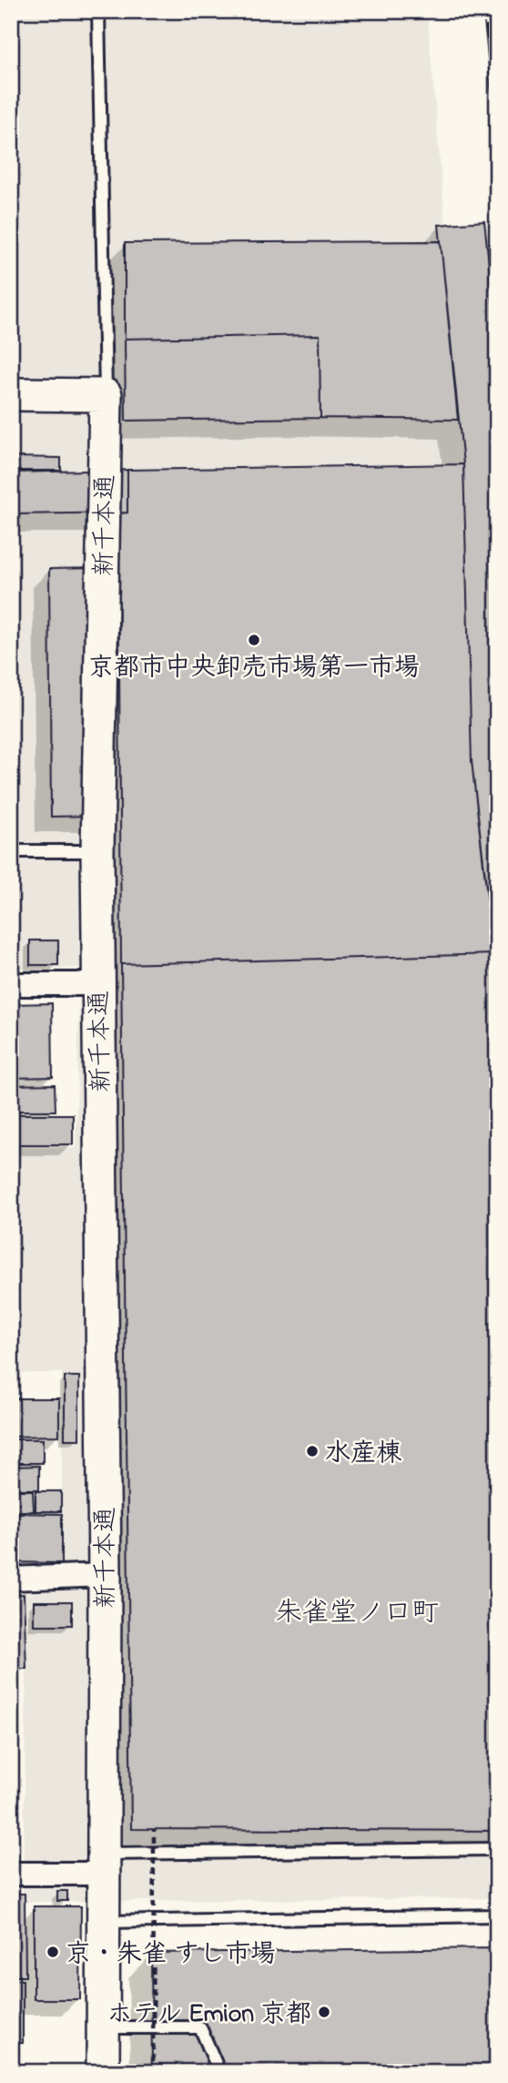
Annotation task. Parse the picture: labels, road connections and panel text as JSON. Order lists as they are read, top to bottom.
{
  "streets": {
    "street": ["新千本通"]
  },
  "districts": ["朱雀堂ノ口町"],
  "places": [
    "京都市中央卸売市場第一市場",
    "水産棟",
    "京・朱雀 すし市場",
    "ホテル Emion 京都"
  ]
}
